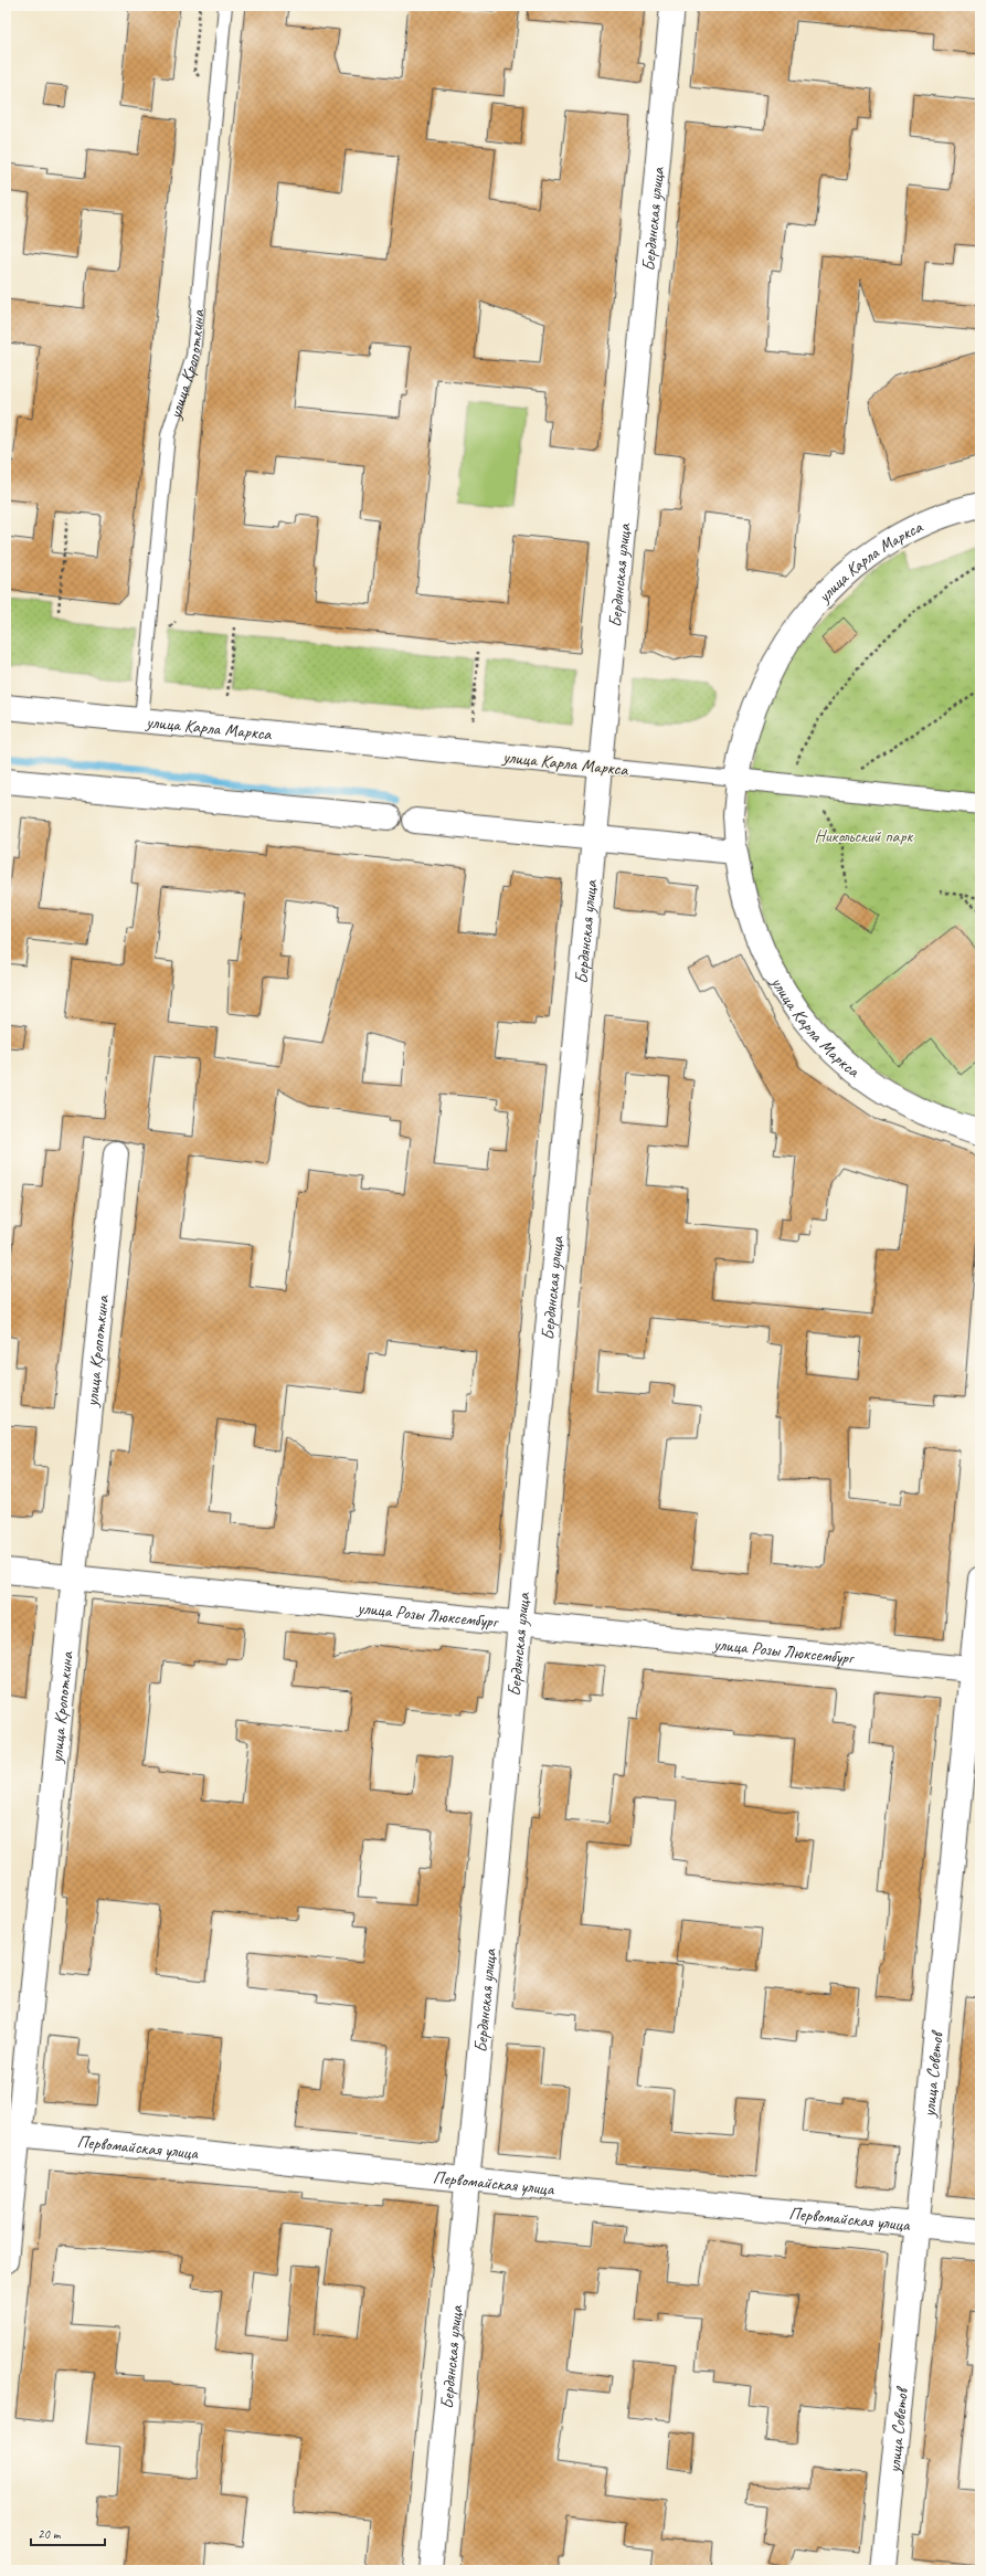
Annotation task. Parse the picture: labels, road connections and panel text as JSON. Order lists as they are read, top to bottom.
{
  "streets": {
    "street": [
      "Бердянская улица",
      "улица Кропоткина",
      "улица Карла Маркса",
      "улица Розы Люксембург",
      "улица Советов",
      "Первомайская улица"
    ]
  },
  "crossings": [
    ["Бердянская улица", "улица Карла Маркса"],
    ["Бердянская улица", "улица Розы Люксембург"],
    ["Бердянская улица", "Первомайская улица"],
    ["улица Кропоткина", "улица Карла Маркса"],
    ["улица Кропоткина", "улица Розы Люксембург"],
    ["улица Кропоткина", "Первомайская улица"],
    ["улица Розы Люксембург", "улица Советов"],
    ["улица Советов", "Первомайская улица"]
  ],
  "parks": ["Никольский парк"],
  "scale_bar": "20 m"
}
